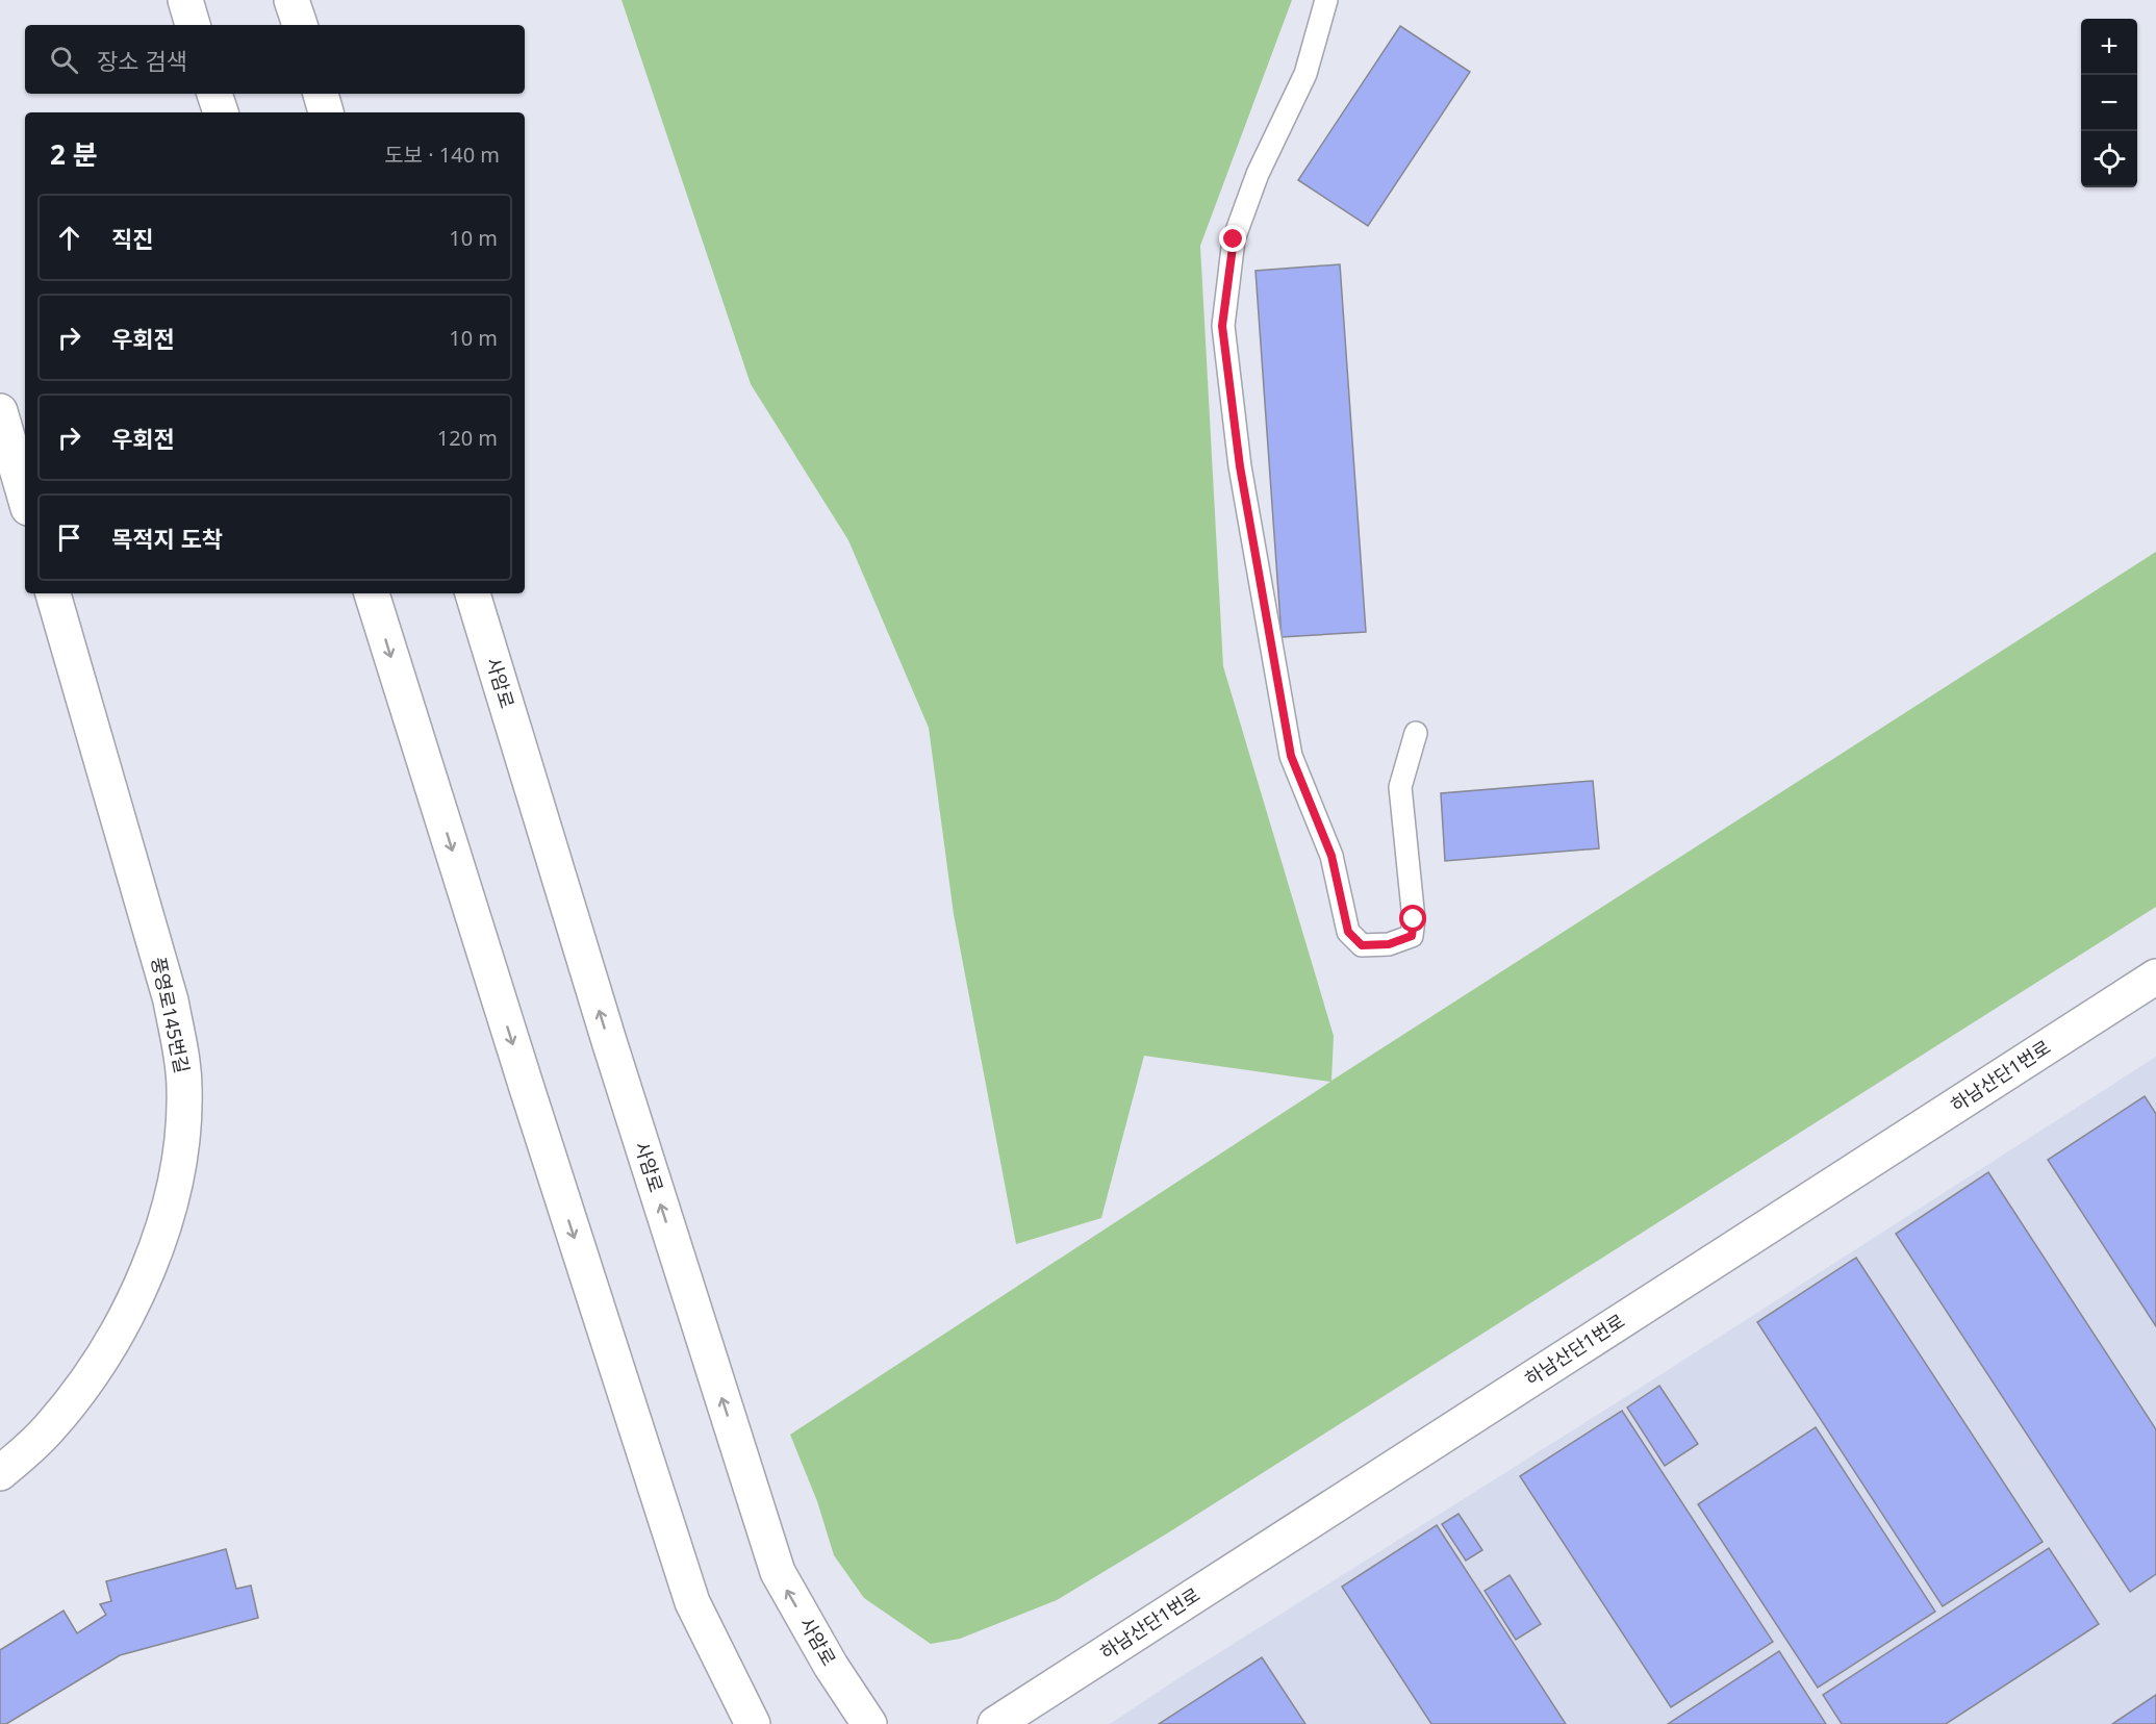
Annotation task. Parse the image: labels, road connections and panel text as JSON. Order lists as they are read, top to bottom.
{
  "streets": {
    "main road": ["사암로", "풍영로145번길", "하남산단1번로"]
  },
  "page": {
    "map_buttons": ["+", "−"],
    "search": "장소 검색",
    "heading": ["2 분", "도보 · 140 m"],
    "list": [
      ["직진", "10 m"],
      ["우회전", "10 m"],
      ["우회전", "120 m"],
      "목적지 도착"
    ]
  }
}
